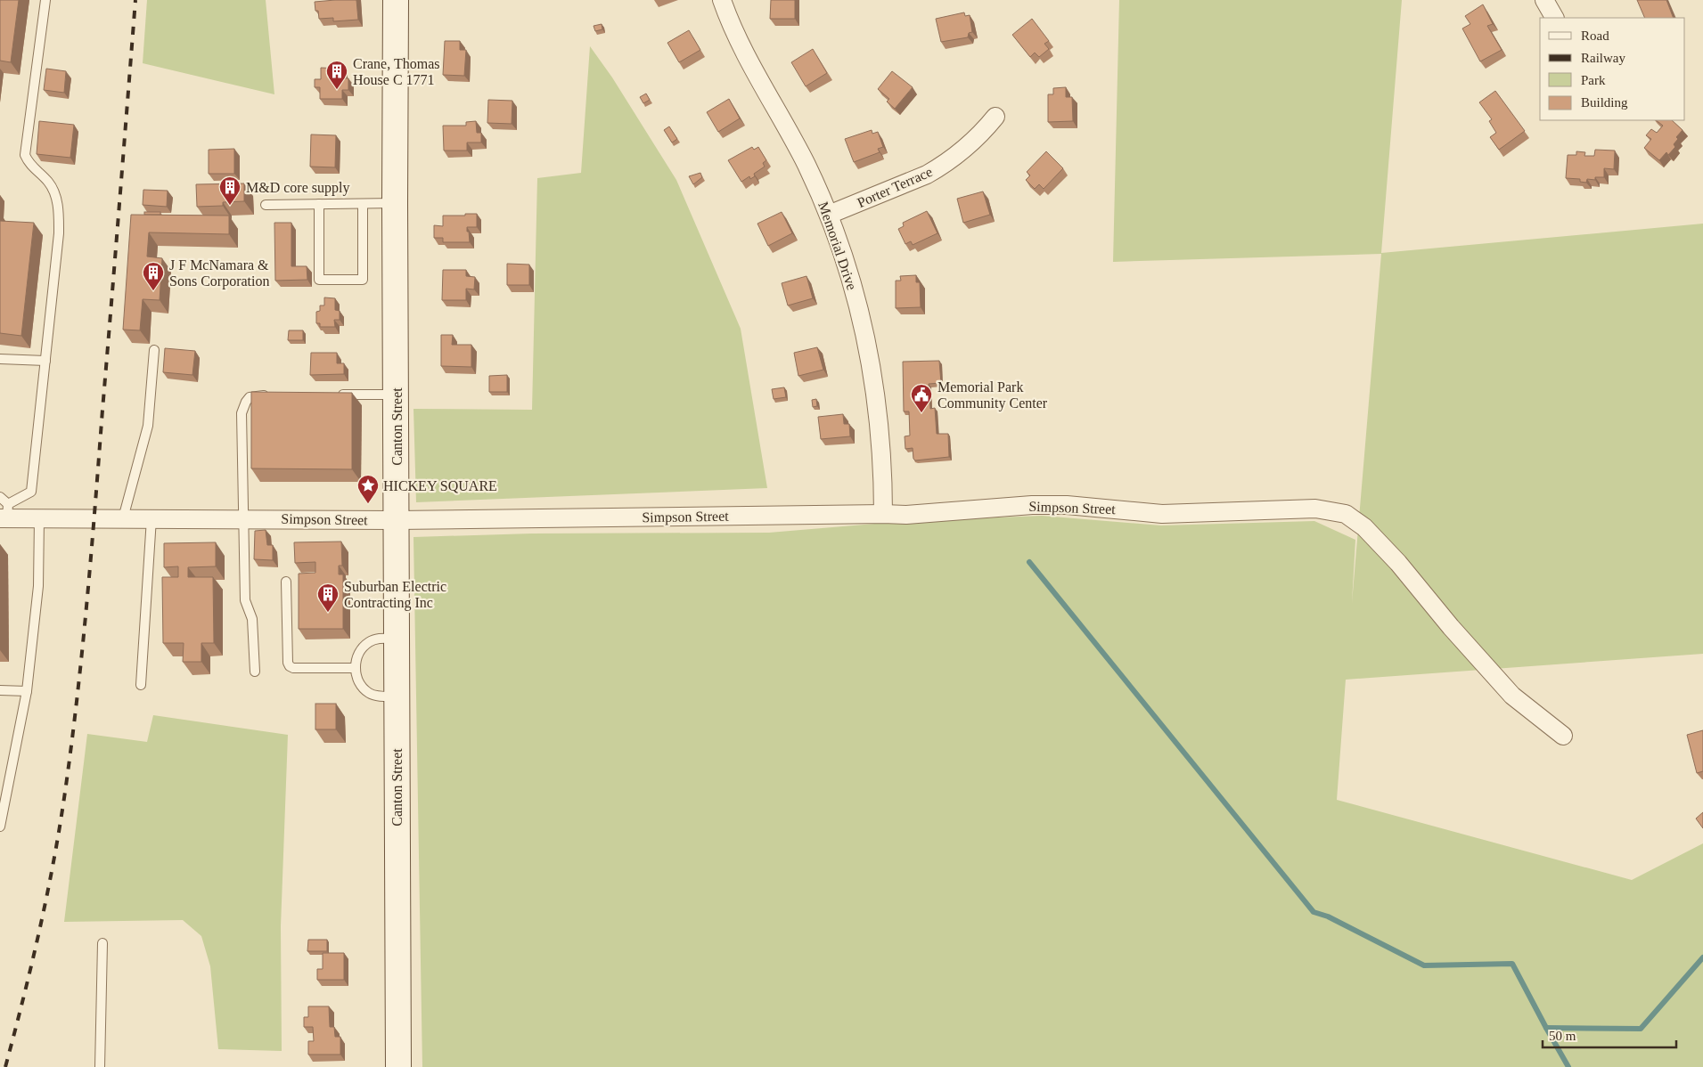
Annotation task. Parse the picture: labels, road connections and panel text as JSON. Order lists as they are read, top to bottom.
{
  "streets": {
    "main road": ["Canton Street"],
    "street": ["Porter Terrace", "Memorial Drive", "Simpson Street"]
  },
  "crossings": [
    ["Porter Terrace", "Memorial Drive"],
    ["Memorial Drive", "Simpson Street"],
    ["Canton Street", "Simpson Street"]
  ],
  "places": {
    "building": [
      "Crane, Thomas House C 1771",
      "M&D core supply",
      "J F McNamara & Sons Corporation",
      "Suburban Electric Contracting Inc"
    ],
    "public building": ["Memorial Park Community Center"],
    "place": ["HICKEY SQUARE"]
  },
  "legend": [
    "Road",
    "Railway",
    "Park",
    "Building"
  ],
  "scale_bar": "50 m"
}
